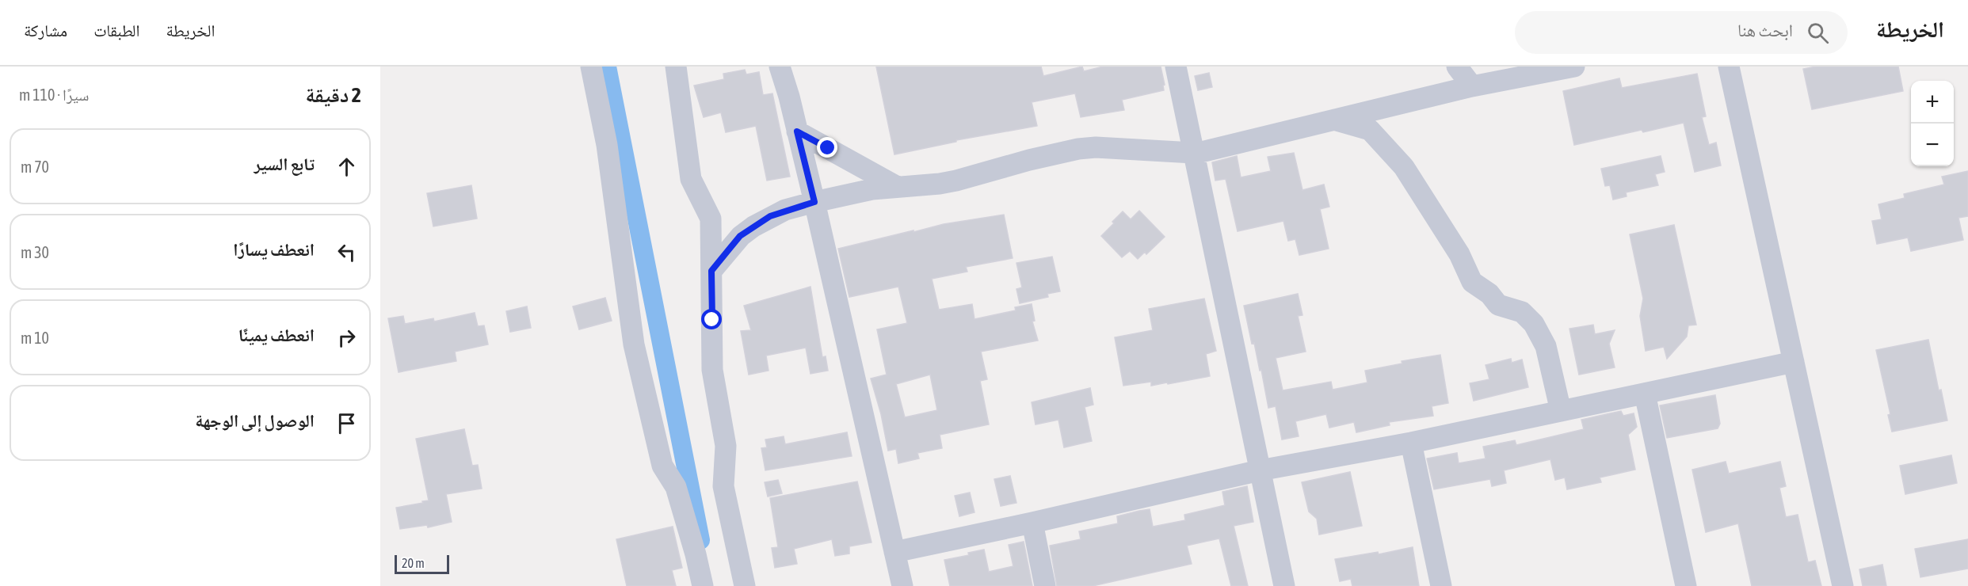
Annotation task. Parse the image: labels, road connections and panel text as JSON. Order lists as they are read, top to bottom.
{
  "scale_bar": "20 m",
  "page": {
    "header": "الخريطة",
    "search": "ابحث هنا",
    "nav": ["الخريطة", "الطبقات", "مشاركة"],
    "heading": ["2 دقيقة", "سيرًا · 110 m"],
    "map_buttons": ["+", "−"],
    "list": [
      ["تابع السير", "70 m"],
      ["انعطف يسارًا", "30 m"],
      ["انعطف يمينًا", "10 m"],
      "الوصول إلى الوجهة"
    ],
    "scale": "20 m"
  }
}
